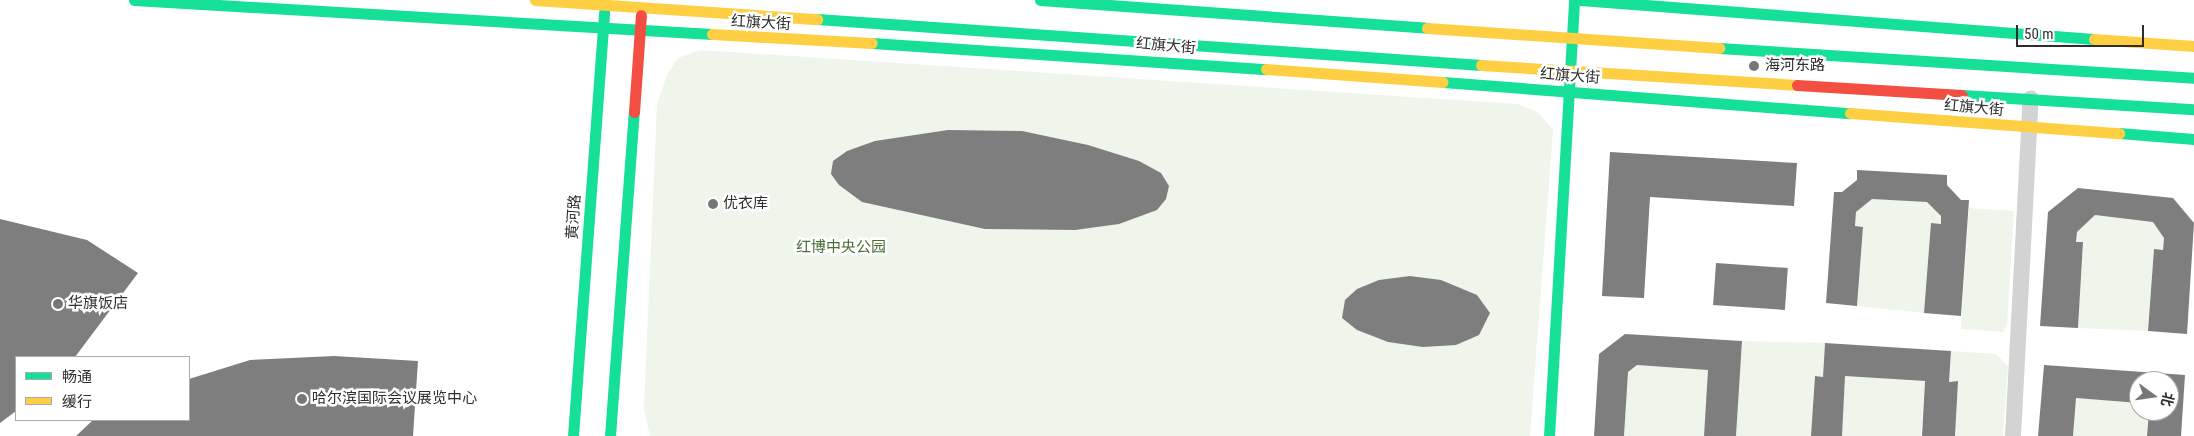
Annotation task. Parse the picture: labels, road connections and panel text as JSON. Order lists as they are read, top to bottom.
{
  "streets": {
    "main road": ["红旗大街", "黄河路"]
  },
  "crossings": [
    ["红旗大街", "黄河路"]
  ],
  "parks": ["红博中央公园"],
  "places": [
    "海河东路",
    "优衣库",
    "华旗饭店",
    "哈尔滨国际会议展览中心"
  ],
  "legend": ["畅通", "缓行"],
  "scale_bar": "50 m",
  "north": "right"
}
